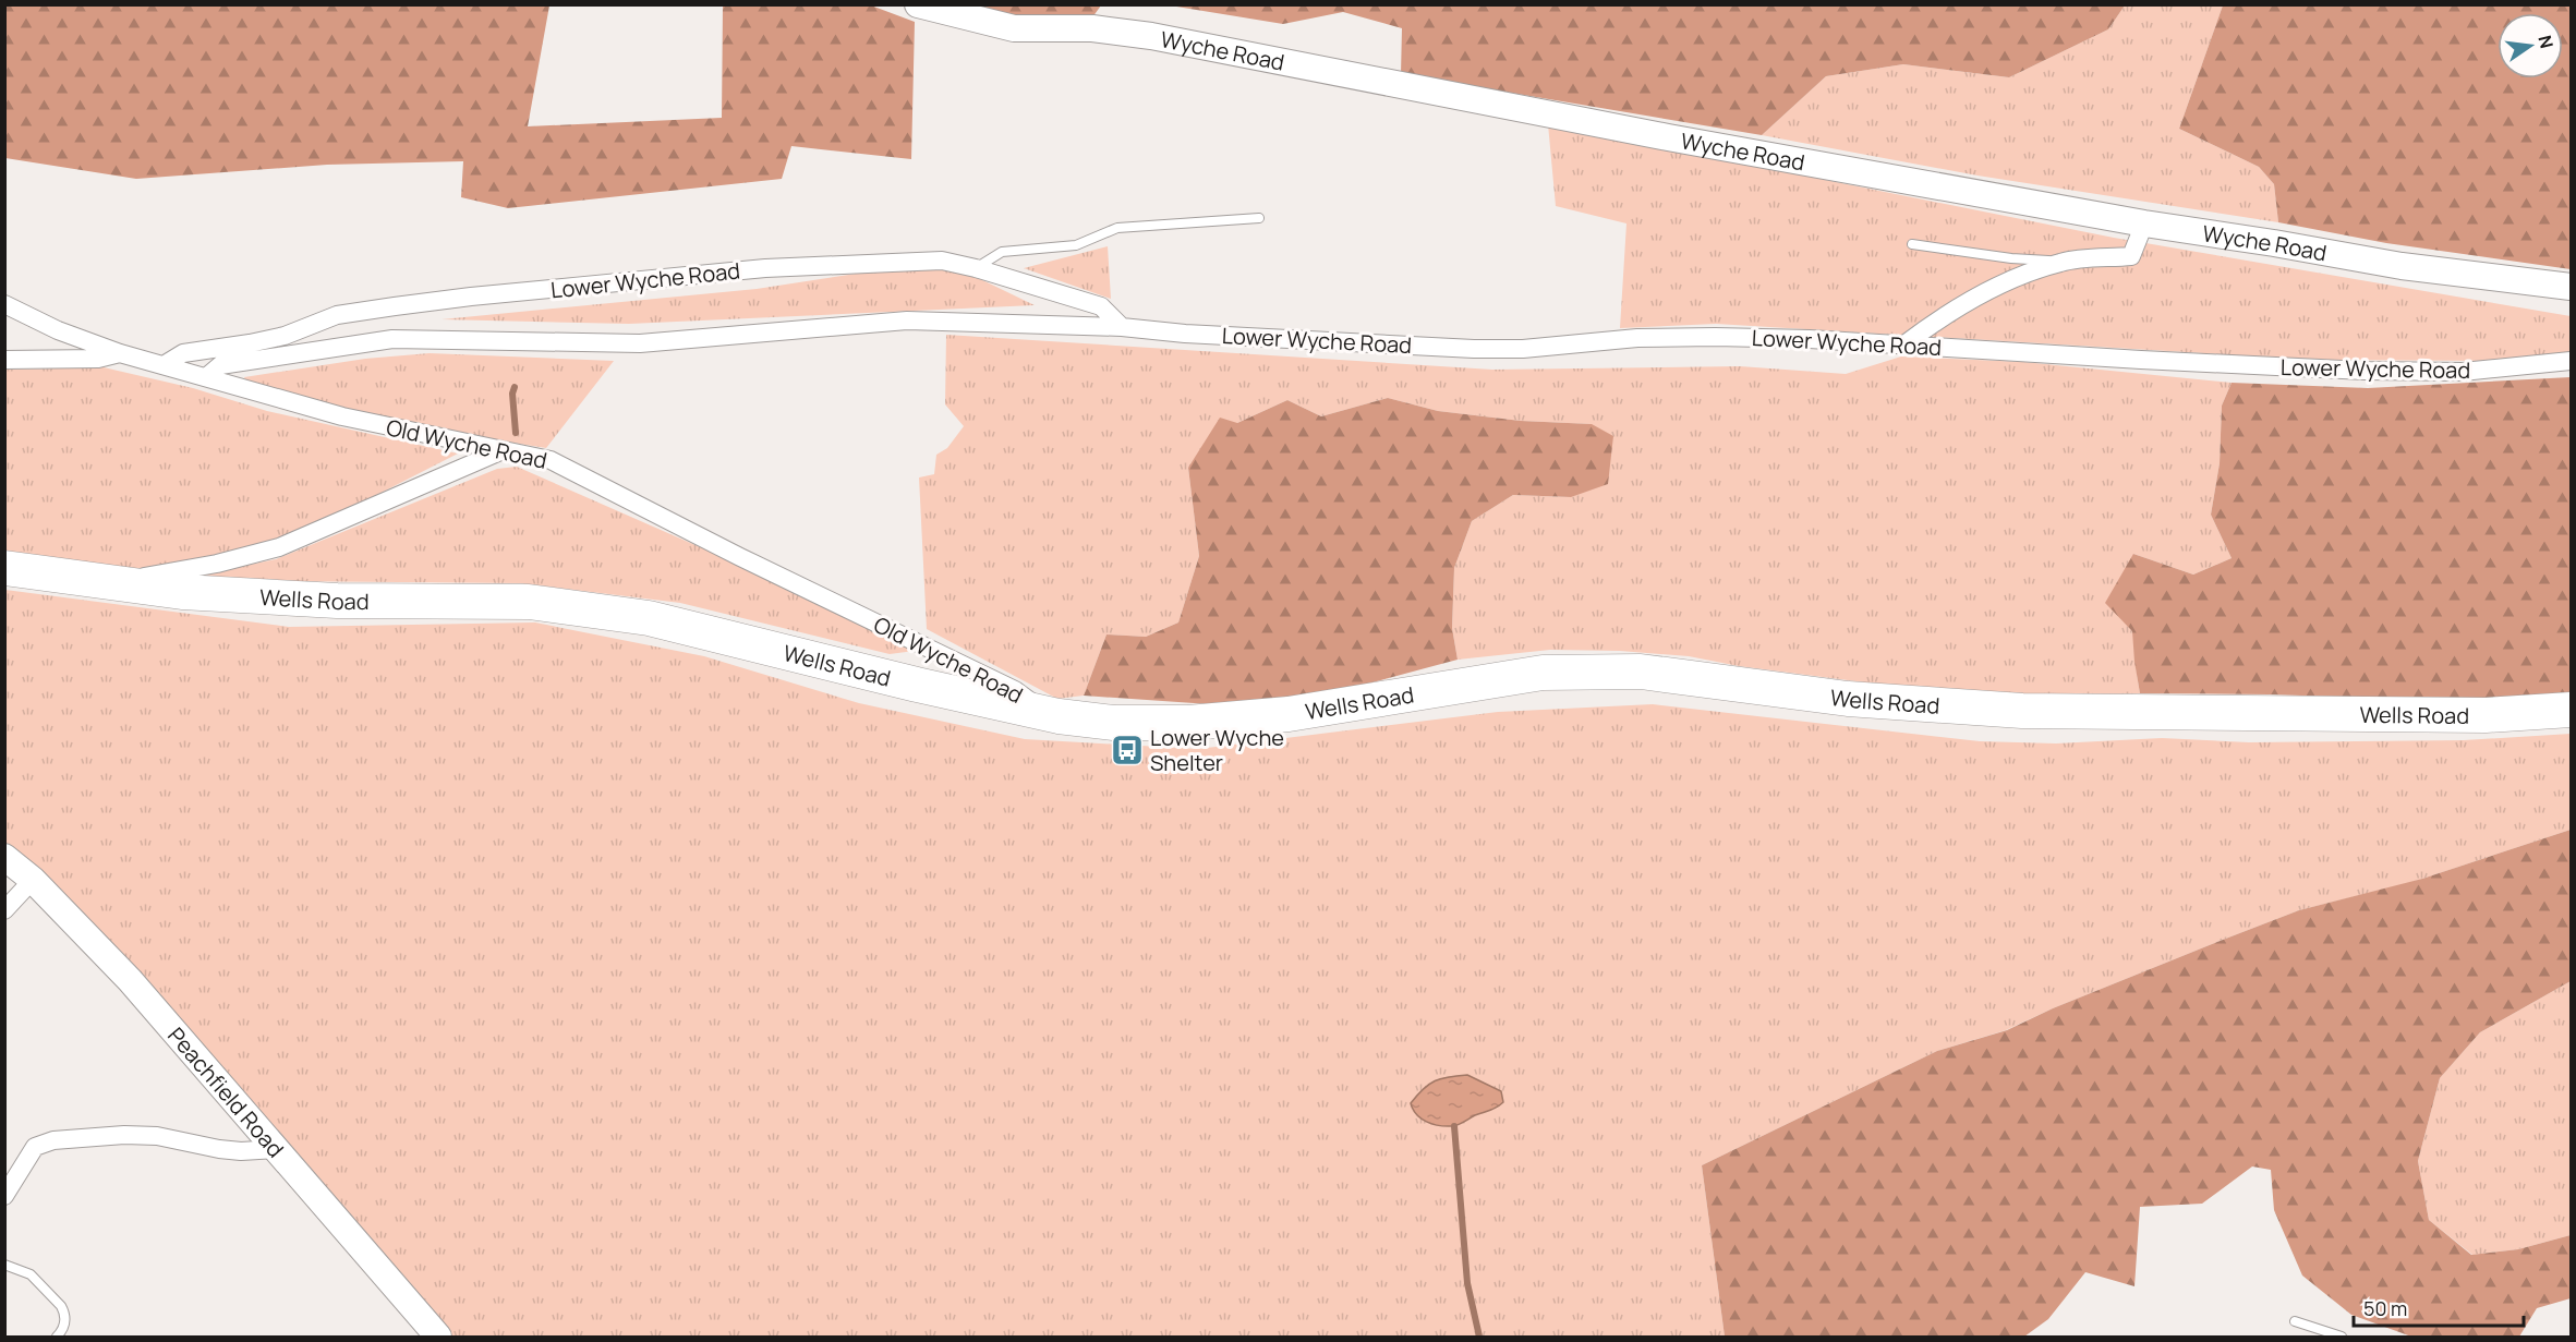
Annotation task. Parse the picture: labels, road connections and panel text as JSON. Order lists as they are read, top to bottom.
{
  "streets": {
    "highway": ["Wells Road"],
    "main road": ["Wyche Road", "Peachfield Road"],
    "street": ["Lower Wyche Road", "Old Wyche Road"]
  },
  "crossings": [
    ["Lower Wyche Road", "Old Wyche Road"],
    ["Old Wyche Road", "Wells Road"]
  ],
  "places": {
    "bus stop": ["Lower Wyche Shelter"]
  },
  "scale_bar": "50 m",
  "north": "right"
}
